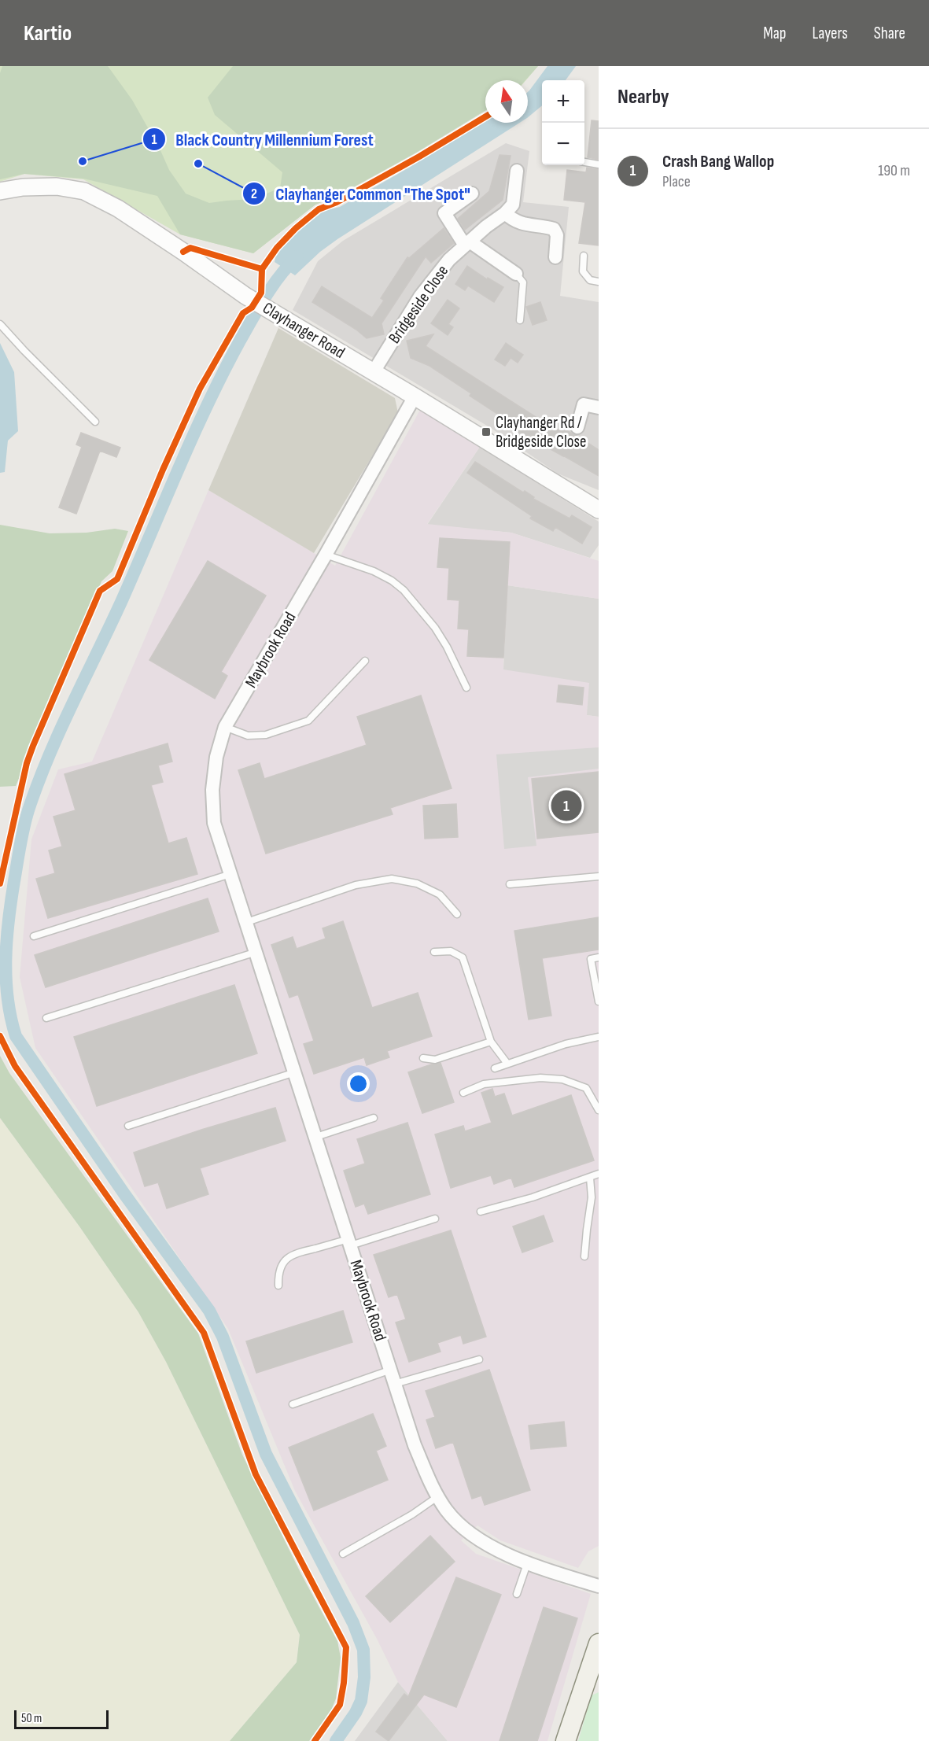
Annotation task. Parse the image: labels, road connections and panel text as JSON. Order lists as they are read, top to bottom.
{
  "streets": {
    "street": ["Bridgeside Close", "Clayhanger Road", "Maybrook Road"]
  },
  "crossings": [
    ["Bridgeside Close", "Clayhanger Road"],
    ["Clayhanger Road", "Maybrook Road"]
  ],
  "places": {
    "other": ["Black Country Millennium Forest", "Clayhanger Common \"The Spot\""],
    "transit": ["Clayhanger Rd / Bridgeside Close"]
  },
  "scale_bar": "50 m",
  "north": "top",
  "page": {
    "header": "Kartio",
    "nav": ["Map", "Layers", "Share"],
    "heading": "Nearby",
    "map_buttons": ["+", "−"],
    "list": [
      {
        "mark": "1",
        "name": "Crash Bang Wallop",
        "note": "Place",
        "value": "190 m"
      }
    ],
    "pins": "1",
    "scale": "50 m"
  }
}
